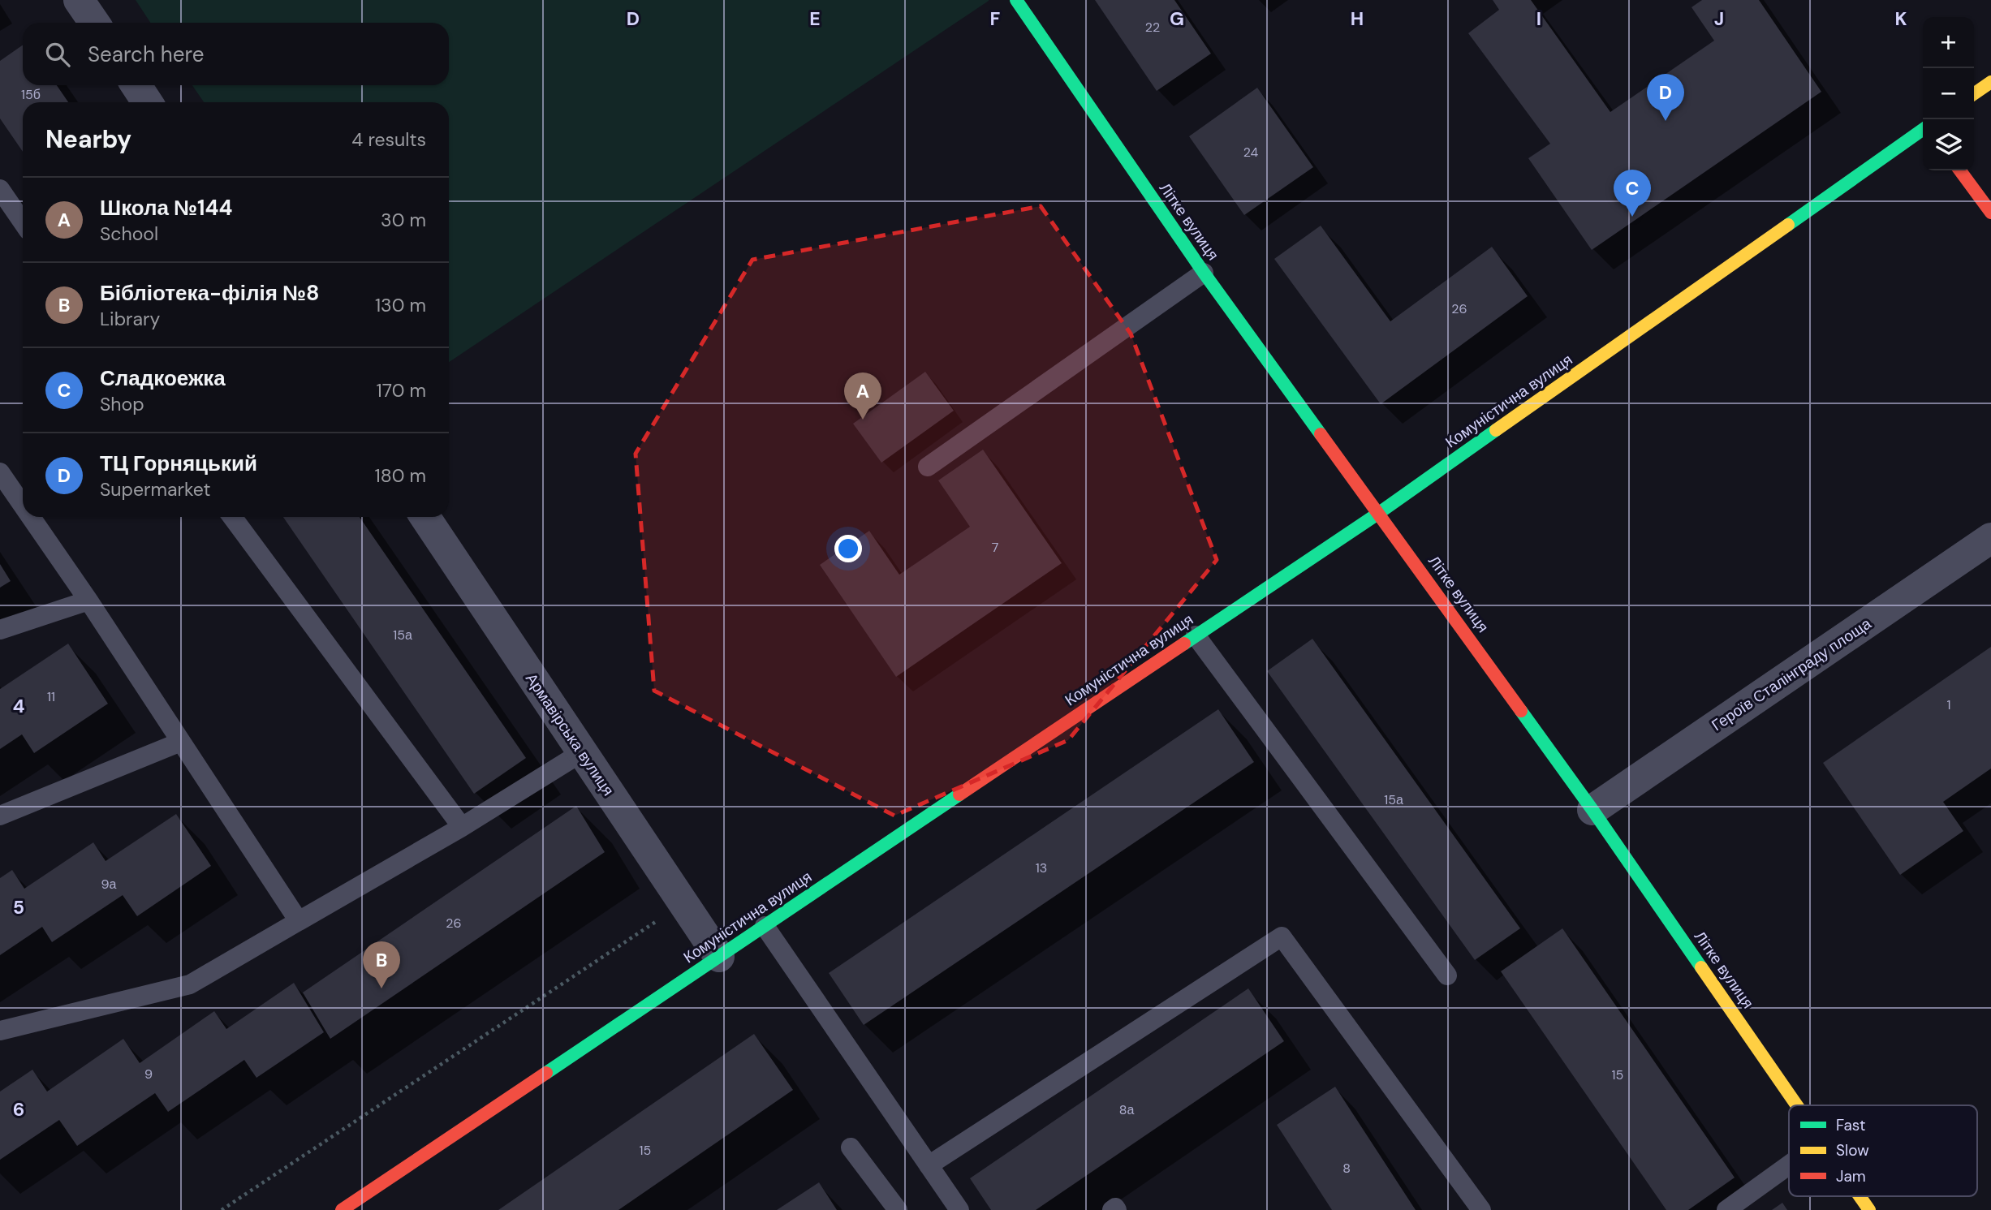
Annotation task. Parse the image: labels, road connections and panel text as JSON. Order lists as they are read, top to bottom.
{
  "streets": {
    "street": [
      "Літке вулиця",
      "Комуністична вулиця",
      "Героїв Сталінграду площа",
      "Армавірська вулиця"
    ]
  },
  "crossings": [
    ["Літке вулиця", "Комуністична вулиця"],
    ["Літке вулиця", "Героїв Сталінграду площа"],
    ["Комуністична вулиця", "Армавірська вулиця"]
  ],
  "house_numbers": [
    "22",
    "15б",
    "24",
    "26",
    "7",
    "15а",
    "11",
    "1",
    "15а",
    "13",
    "9а",
    "26",
    "9",
    "15",
    "8а",
    "15",
    "8"
  ],
  "legend": ["Fast", "Slow", "Jam"],
  "page": {
    "map_buttons": ["+", "−"],
    "search": "Search here",
    "pins": [
      "D",
      "C",
      "A",
      "B"
    ],
    "heading": ["Nearby", "4 results"],
    "list": [
      {
        "mark": "A",
        "name": "Школа №144",
        "note": "School",
        "value": "30 m"
      },
      {
        "mark": "B",
        "name": "Бібліотека-філія №8",
        "note": "Library",
        "value": "130 m"
      },
      {
        "mark": "C",
        "name": "Сладкоежка",
        "note": "Shop",
        "value": "170 m"
      },
      {
        "mark": "D",
        "name": "ТЦ Горняцький",
        "note": "Supermarket",
        "value": "180 m"
      }
    ]
  },
  "grid": {
    "columns": [
      "D",
      "E",
      "F",
      "G",
      "H",
      "I",
      "J",
      "K"
    ],
    "rows": ["4", "5", "6"]
  }
}
